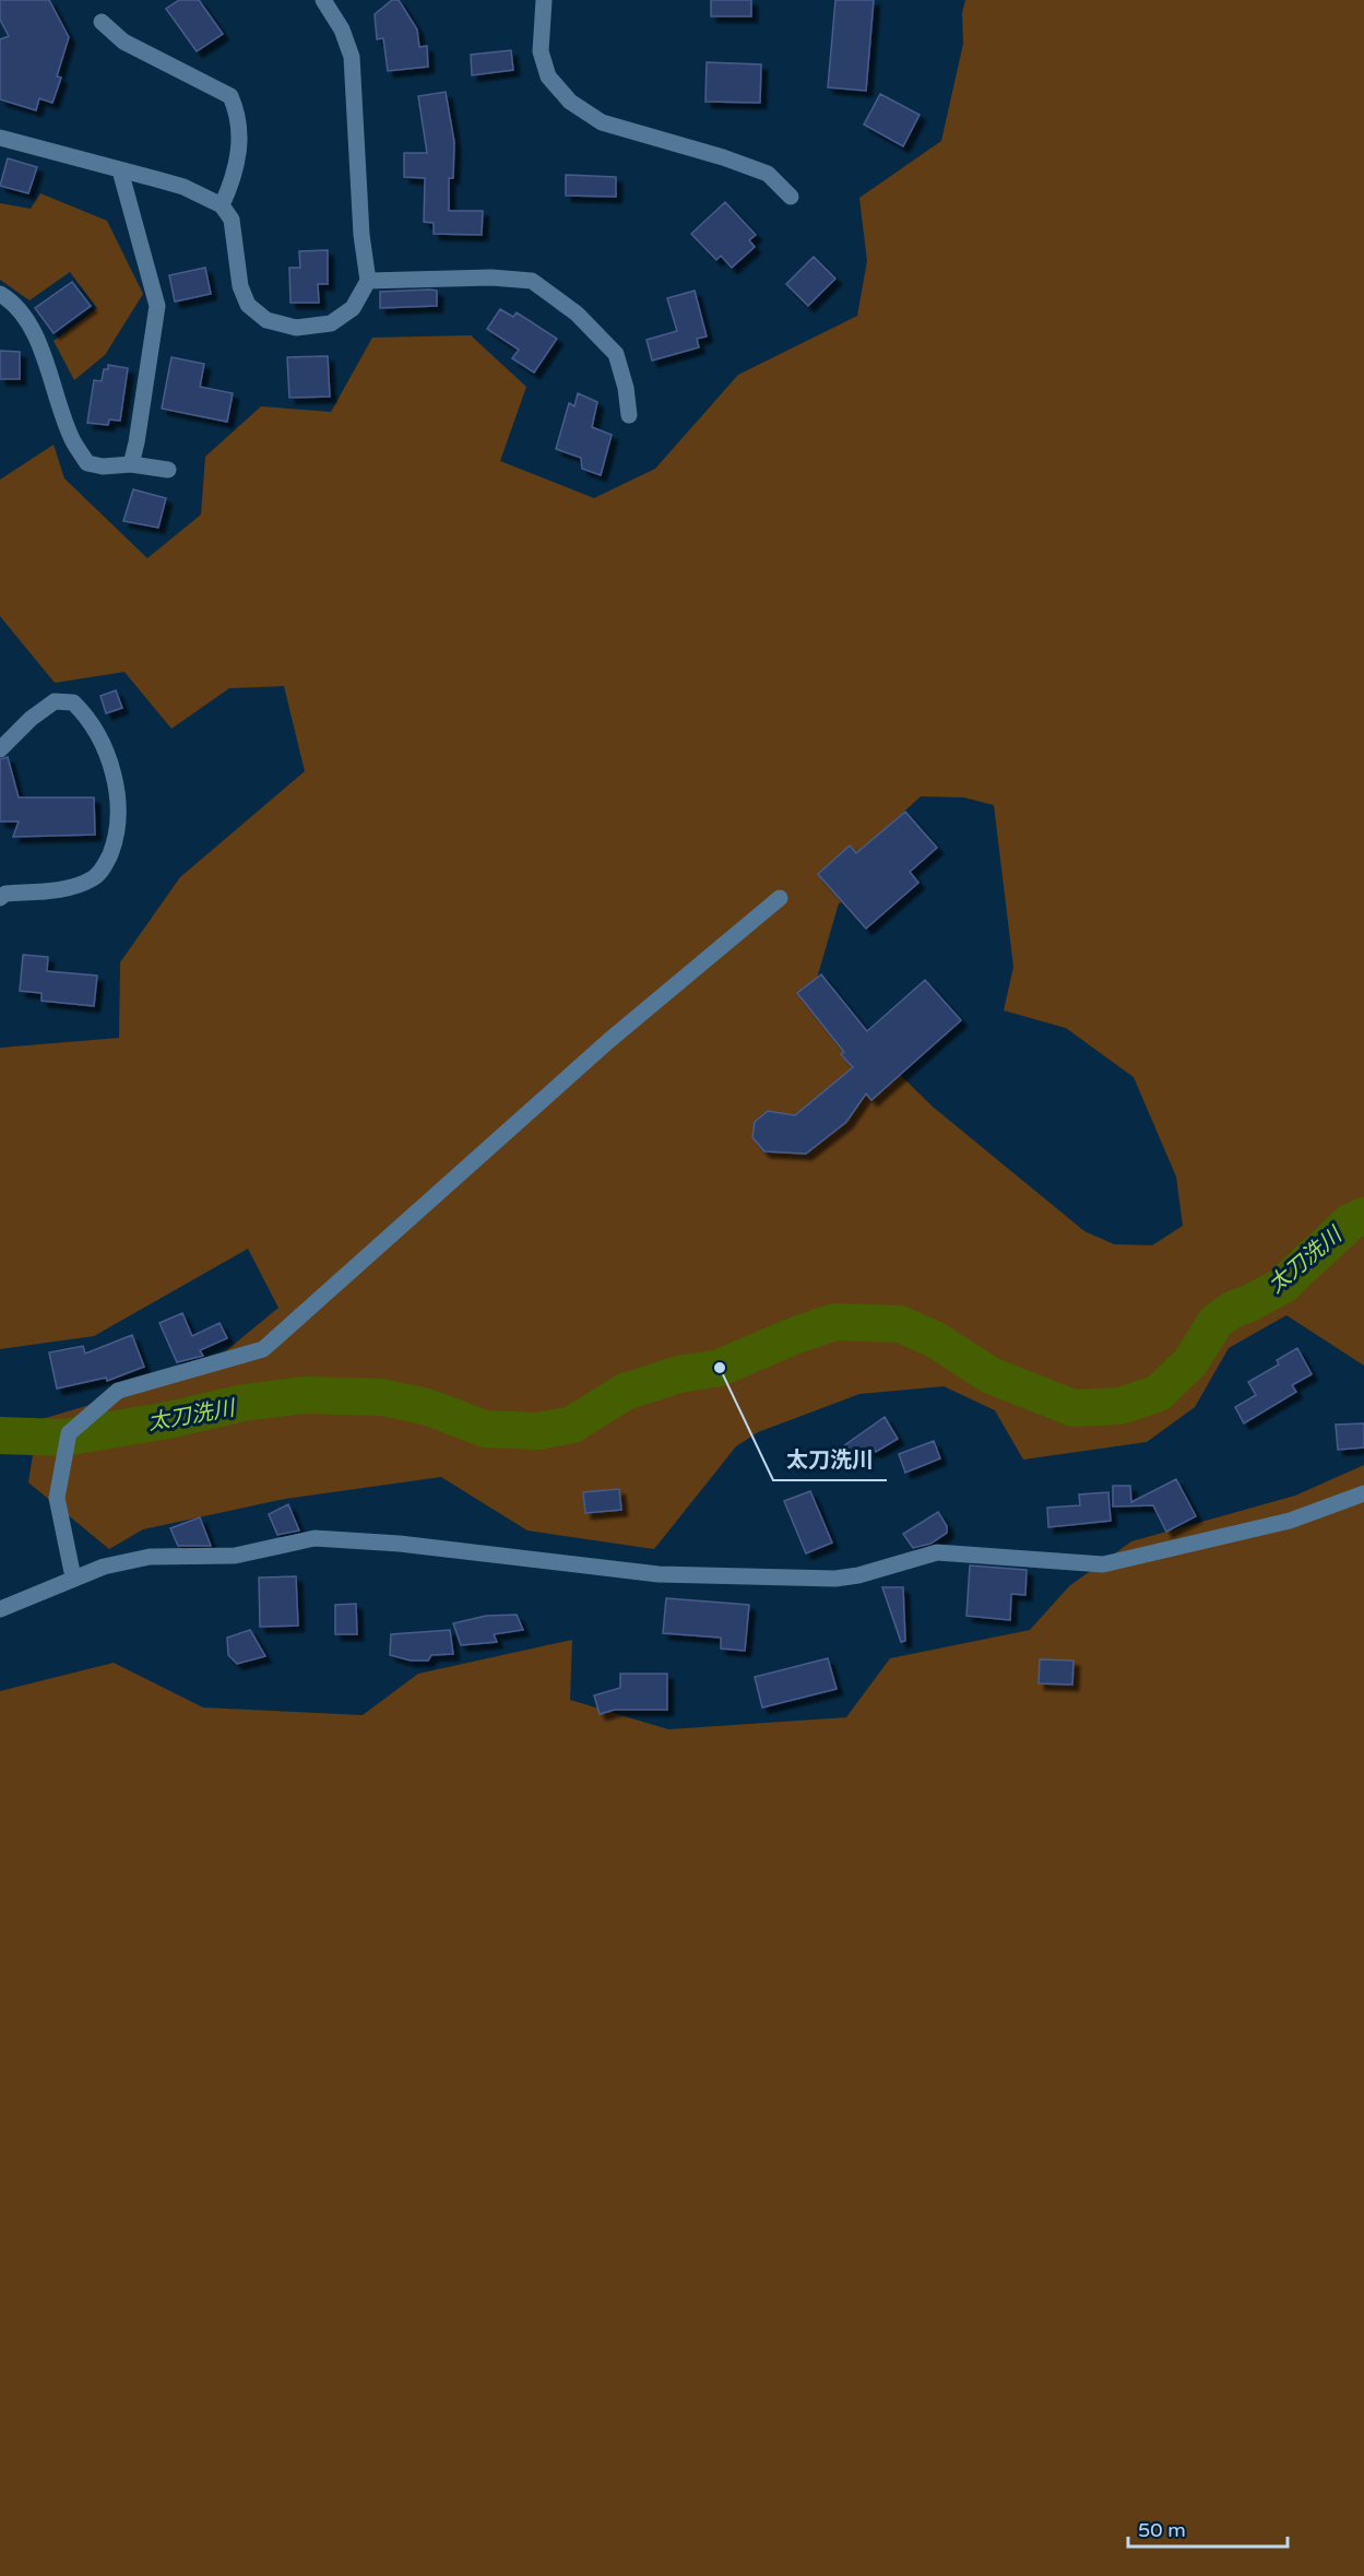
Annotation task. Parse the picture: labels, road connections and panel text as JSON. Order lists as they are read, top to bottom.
{
  "water": ["太刀洗川"],
  "places": ["太刀洗川"],
  "scale_bar": "50 m"
}
